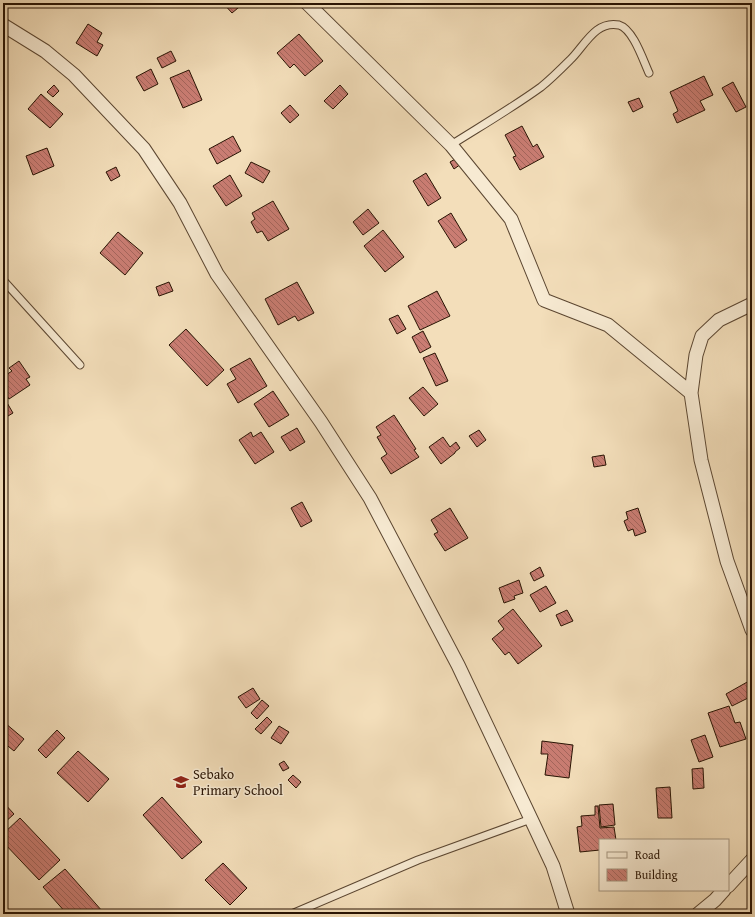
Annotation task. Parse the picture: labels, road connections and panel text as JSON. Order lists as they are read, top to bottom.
{
  "places": {
    "school or university": ["Sebako Primary School"]
  },
  "legend": ["Road", "Building"]
}
